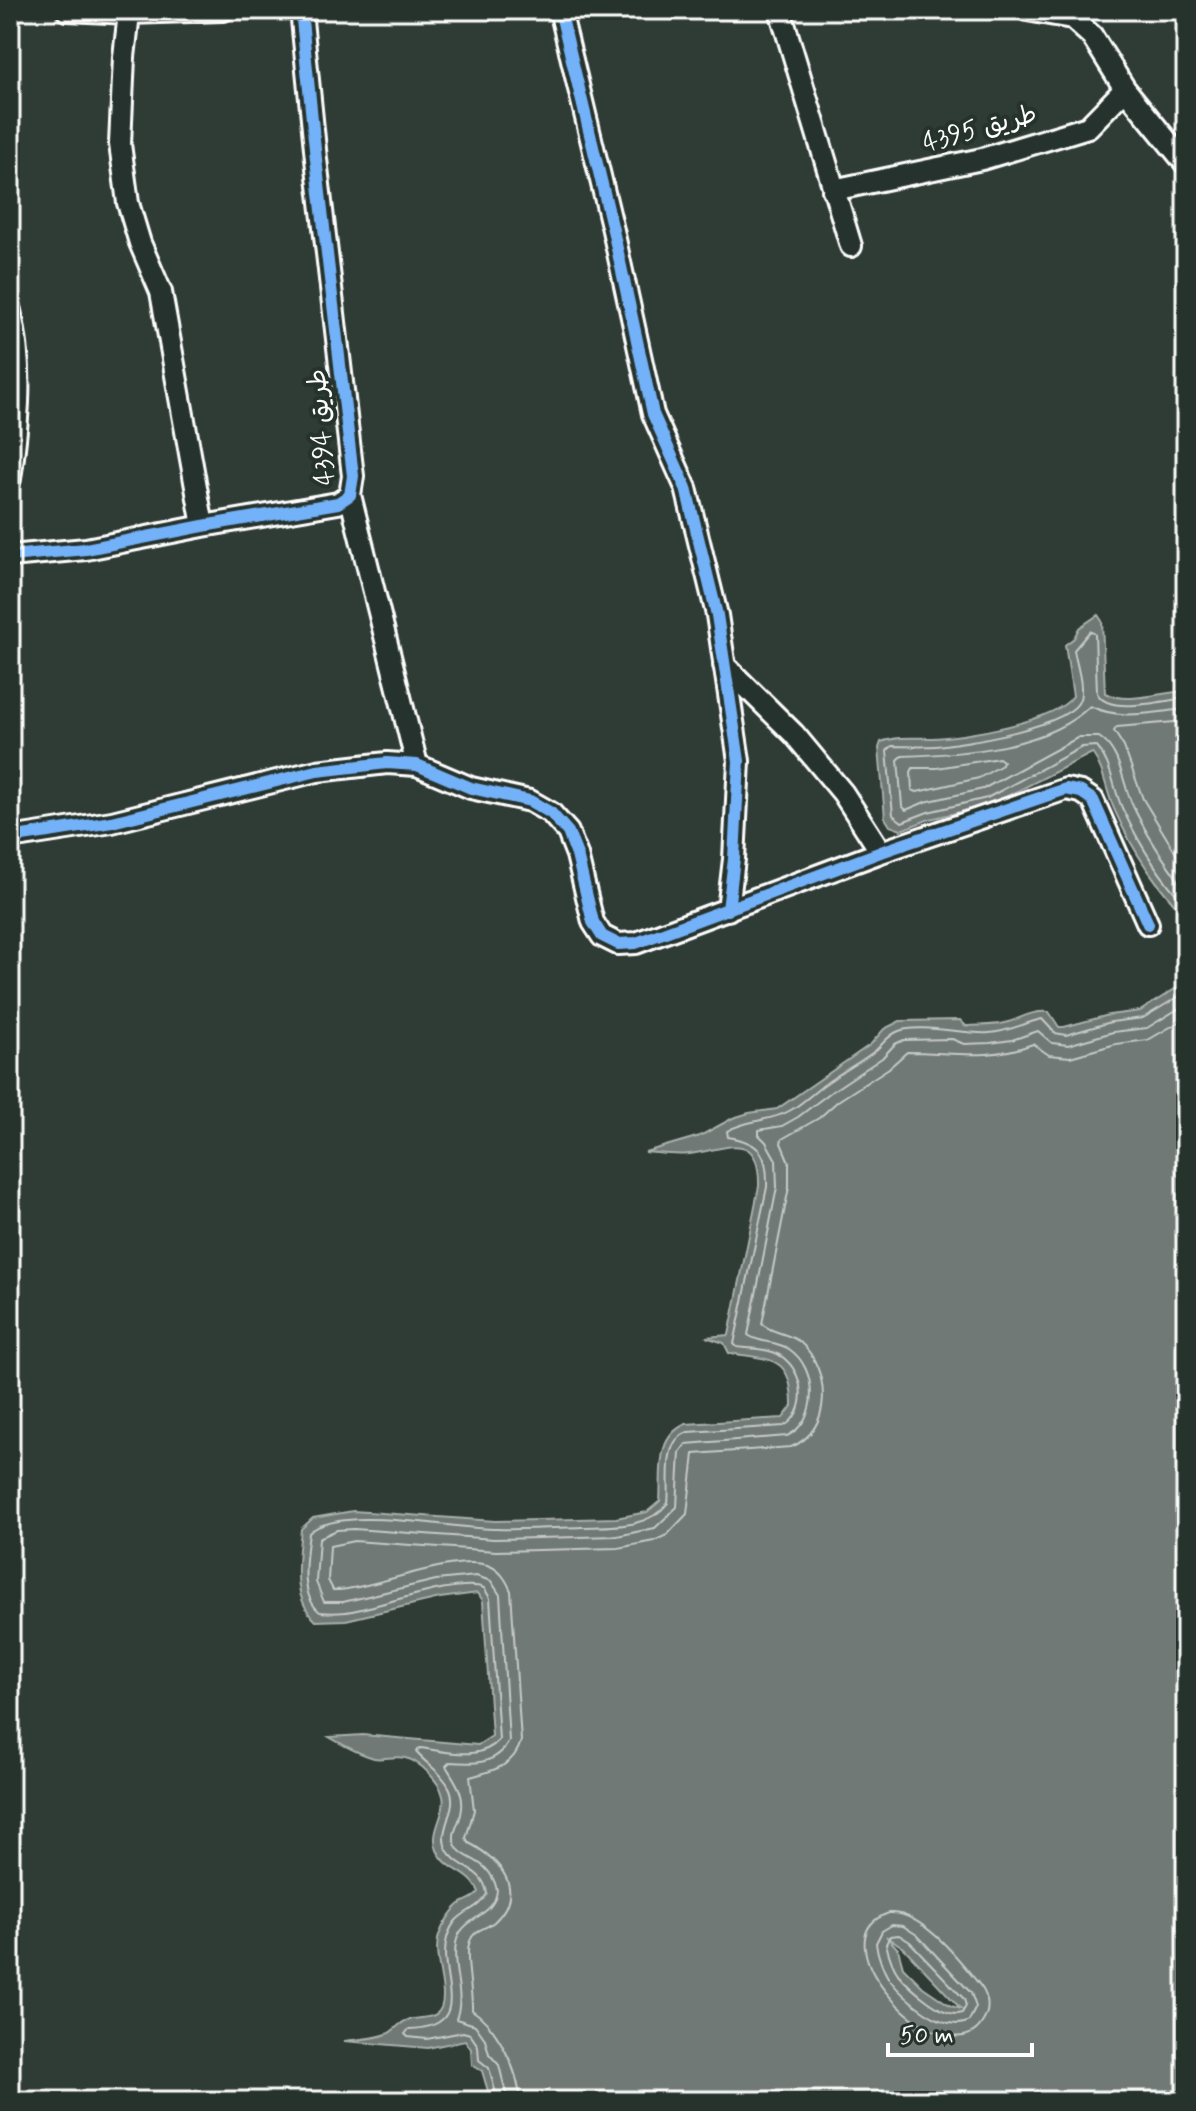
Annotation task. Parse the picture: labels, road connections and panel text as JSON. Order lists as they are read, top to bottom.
{
  "streets": {
    "street": ["طريق 4395", "طريق 4394"]
  },
  "scale_bar": "50 m"
}
